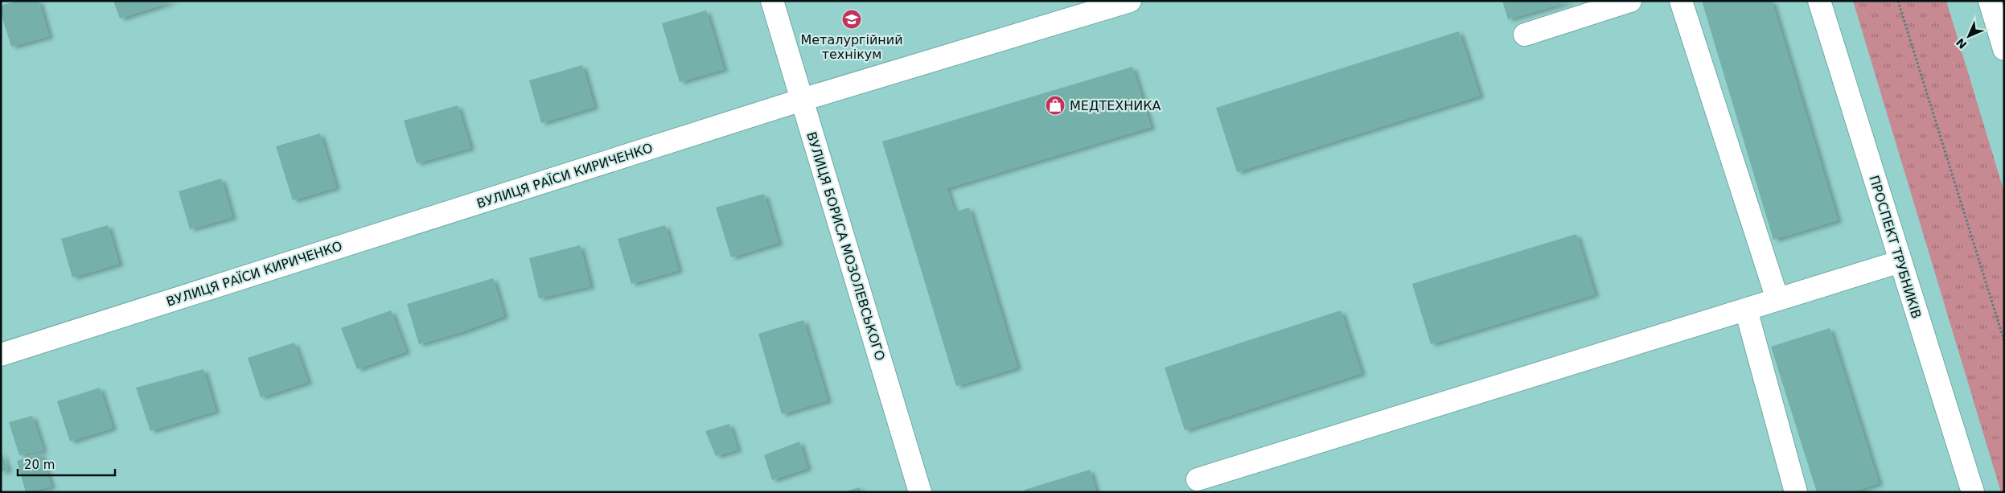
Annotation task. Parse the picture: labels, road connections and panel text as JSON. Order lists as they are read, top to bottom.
{
  "streets": {
    "street": ["ВУЛИЦЯ РАЇСИ КИРИЧЕНКО", "ВУЛИЦЯ БОРИСА МОЗОЛЕВСЬКОГО", "ПРОСПЕКТ ТРУБНИКІВ"]
  },
  "crossings": [
    ["ВУЛИЦЯ РАЇСИ КИРИЧЕНКО", "ВУЛИЦЯ БОРИСА МОЗОЛЕВСЬКОГО"]
  ],
  "places": {
    "school or university": ["Металургійний технікум"],
    "shop": ["МЕДТЕХНИКА"]
  },
  "scale_bar": "20 m",
  "north": "bottom left"
}
